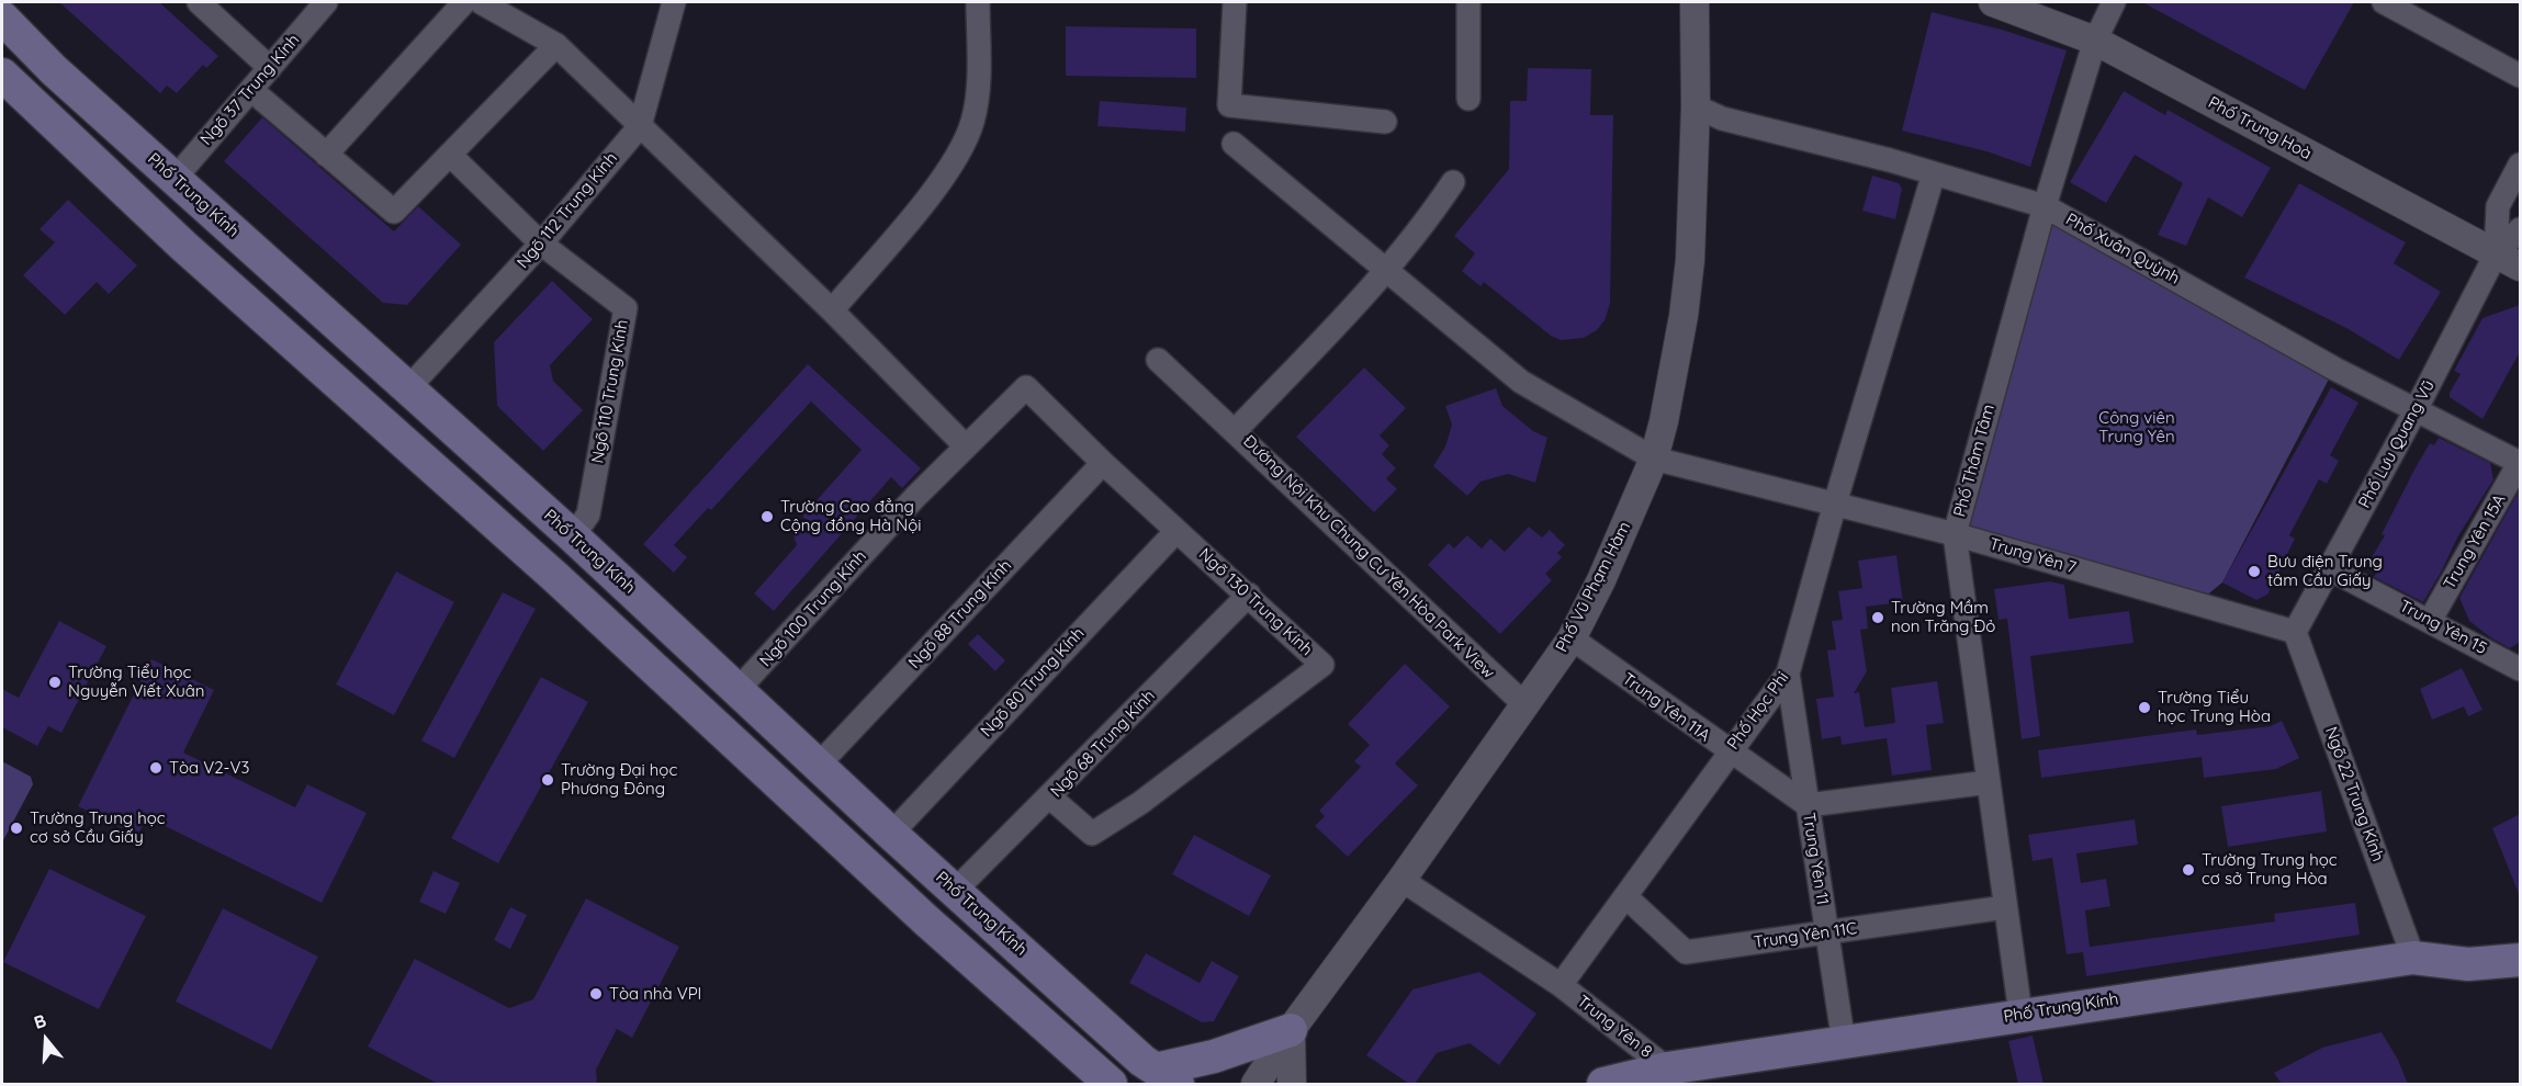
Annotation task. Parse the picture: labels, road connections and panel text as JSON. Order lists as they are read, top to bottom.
{
  "streets": {
    "main road": ["Phố Trung Kính"],
    "street": [
      "Ngõ 37 Trung Kính",
      "Phố Trung Hoà",
      "Ngõ 112 Trung Kính",
      "Phố Xuân Quỳnh",
      "Ngõ 110 Trung Kính",
      "Phố Lưu Quang Vũ",
      "Phố Thâm Tâm",
      "Trung Yên 15A",
      "Trung Yên 7",
      "Đường Nội Khu Chung Cư Yên Hòa Park View",
      "Phố Vũ Phạm Hàm",
      "Ngõ 130 Trung Kính",
      "Ngõ 100 Trung Kính",
      "Ngõ 88 Trung Kính",
      "Trung Yên 15",
      "Ngõ 80 Trung Kính",
      "Trung Yên 11A",
      "Phố Học Phi",
      "Ngõ 68 Trung Kính",
      "Ngõ 22 Trung Kính",
      "Trung Yên 11",
      "Trung Yên 11C",
      "Trung Yên 8"
    ]
  },
  "crossings": [
    ["Ngõ 37 Trung Kính", "Phố Trung Kính"],
    ["Phố Trung Hoà", "Phố Lưu Quang Vũ"],
    ["Phố Trung Hoà", "Phố Thâm Tâm"],
    ["Phố Trung Kính", "Ngõ 112 Trung Kính"],
    ["Phố Trung Kính", "Ngõ 110 Trung Kính"],
    ["Phố Trung Kính", "Phố Thâm Tâm"],
    ["Phố Trung Kính", "Ngõ 100 Trung Kính"],
    ["Phố Trung Kính", "Ngõ 88 Trung Kính"],
    ["Phố Trung Kính", "Ngõ 80 Trung Kính"],
    ["Phố Trung Kính", "Ngõ 68 Trung Kính"],
    ["Phố Trung Kính", "Ngõ 22 Trung Kính"],
    ["Phố Trung Kính", "Trung Yên 11"],
    ["Phố Trung Kính", "Trung Yên 8"],
    ["Ngõ 112 Trung Kính", "Ngõ 110 Trung Kính"],
    ["Phố Xuân Quỳnh", "Phố Lưu Quang Vũ"],
    ["Phố Xuân Quỳnh", "Phố Thâm Tâm"],
    ["Phố Xuân Quỳnh", "Trung Yên 15A"],
    ["Phố Xuân Quỳnh", "Phố Vũ Phạm Hàm"],
    ["Phố Xuân Quỳnh", "Phố Học Phi"],
    ["Phố Lưu Quang Vũ", "Trung Yên 7"],
    ["Phố Lưu Quang Vũ", "Trung Yên 15"],
    ["Phố Lưu Quang Vũ", "Ngõ 22 Trung Kính"],
    ["Phố Thâm Tâm", "Trung Yên 7"],
    ["Phố Thâm Tâm", "Trung Yên 11C"],
    ["Trung Yên 15A", "Trung Yên 15"],
    ["Trung Yên 7", "Phố Vũ Phạm Hàm"],
    ["Trung Yên 7", "Phố Học Phi"],
    ["Trung Yên 7", "Ngõ 22 Trung Kính"],
    ["Đường Nội Khu Chung Cư Yên Hòa Park View", "Phố Vũ Phạm Hàm"],
    ["Phố Vũ Phạm Hàm", "Trung Yên 11A"],
    ["Ngõ 130 Trung Kính", "Ngõ 100 Trung Kính"],
    ["Ngõ 130 Trung Kính", "Ngõ 88 Trung Kính"],
    ["Ngõ 130 Trung Kính", "Ngõ 80 Trung Kính"],
    ["Ngõ 130 Trung Kính", "Ngõ 68 Trung Kính"],
    ["Trung Yên 11A", "Phố Học Phi"],
    ["Trung Yên 11A", "Trung Yên 11"],
    ["Phố Học Phi", "Trung Yên 11"],
    ["Phố Học Phi", "Trung Yên 11C"],
    ["Phố Học Phi", "Trung Yên 8"],
    ["Trung Yên 11", "Trung Yên 11C"]
  ],
  "parks": ["Công viên Trung Yên"],
  "places": [
    "Trường Cao đẳng Cộng đồng Hà Nội",
    "Bưu điện Trung tâm Cầu Giấy",
    "Trường Mầm non Trăng Đỏ",
    "Trường Tiểu học Nguyễn Viết Xuân",
    "Trường Tiểu học Trung Hòa",
    "Tòa V2-V3",
    "Trường Đại học Phương Đông",
    "Trường Trung học cơ sở Cầu Giấy",
    "Trường Trung học cơ sở Trung Hòa",
    "Tòa nhà VPI"
  ],
  "north": "top"
}
